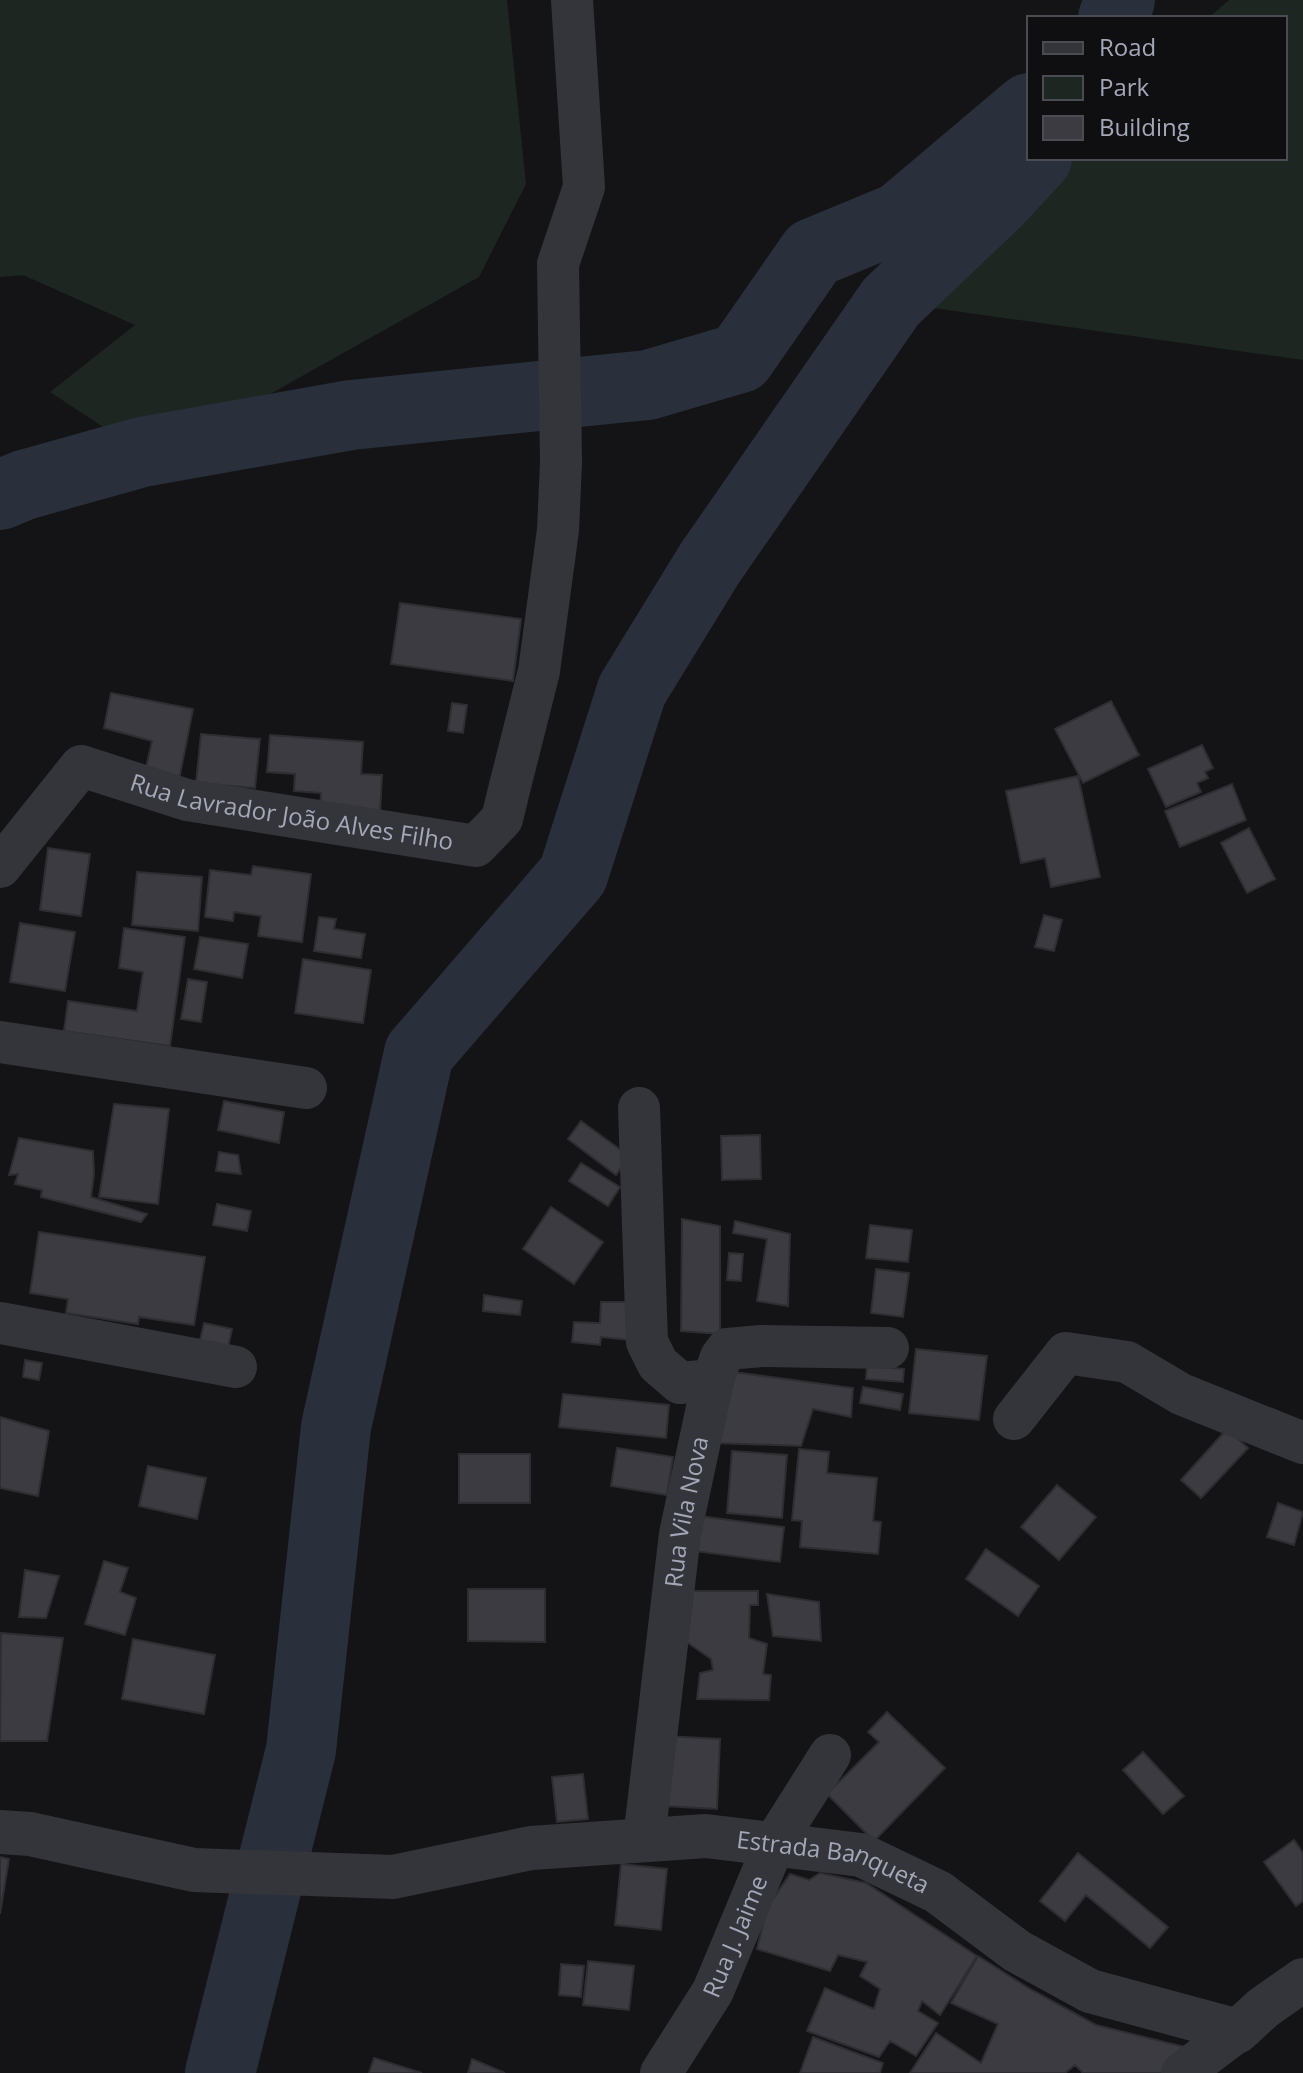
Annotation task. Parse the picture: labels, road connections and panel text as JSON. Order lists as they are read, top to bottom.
{
  "streets": {
    "street": [
      "Rua Lavrador João Alves Filho",
      "Rua Vila Nova",
      "Estrada Banqueta",
      "Rua J. Jaime"
    ]
  },
  "crossings": [
    ["Rua Vila Nova", "Estrada Banqueta"],
    ["Estrada Banqueta", "Rua J. Jaime"]
  ],
  "legend": ["Road", "Park", "Building"]
}
